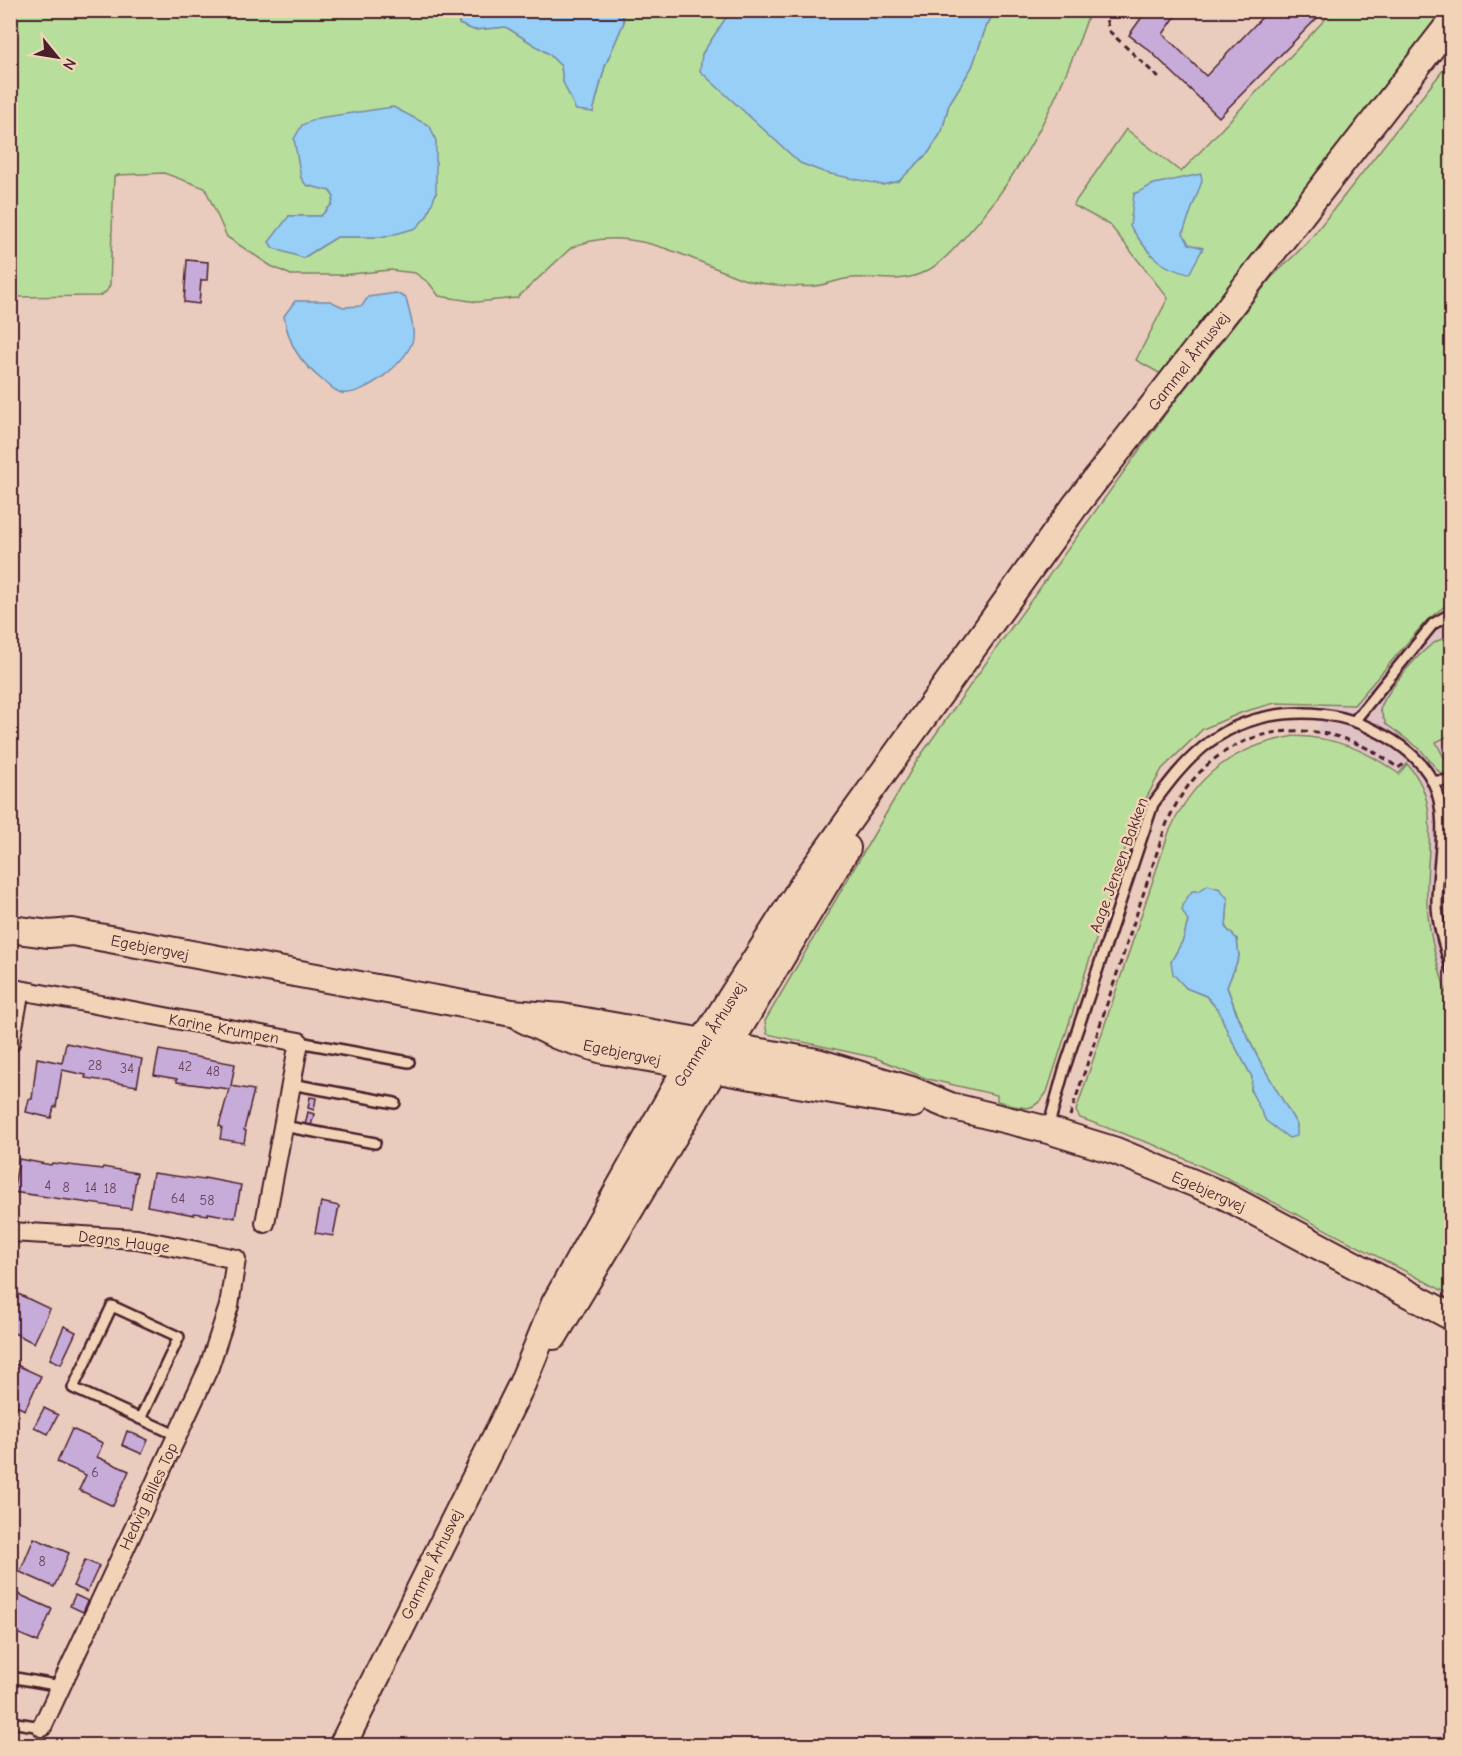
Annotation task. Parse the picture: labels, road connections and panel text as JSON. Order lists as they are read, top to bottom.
{
  "streets": {
    "main road": ["Gammel Århusvej", "Egebjergvej"],
    "street": ["Karine Krumpen", "Degns Hauge", "Hedvig Billes Top"],
    "lane": ["Aage Jensen Bakken"]
  },
  "crossings": [
    ["Gammel Århusvej", "Egebjergvej"],
    ["Aage Jensen Bakken", "Egebjergvej"],
    ["Degns Hauge", "Hedvig Billes Top"]
  ],
  "house_numbers": [
    "28",
    "42",
    "34",
    "48",
    "4",
    "8",
    "14",
    "18",
    "64",
    "58",
    "6",
    "8"
  ],
  "north": "bottom right"
}
